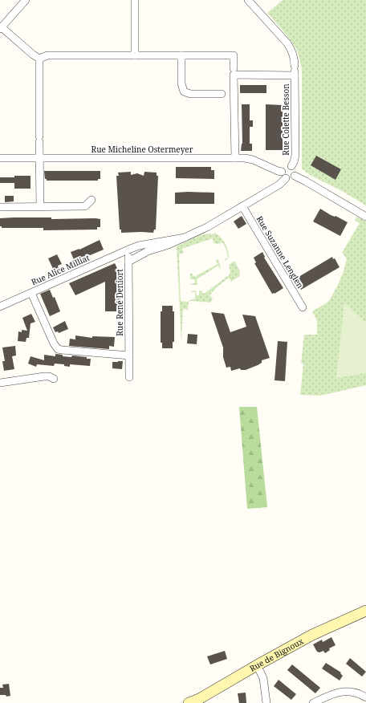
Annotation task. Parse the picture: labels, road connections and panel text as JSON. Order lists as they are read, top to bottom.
{
  "streets": {
    "street": [
      "Rue Colette Besson",
      "Rue Micheline Ostermeyer",
      "Rue Suzanne Lenglen",
      "Rue Alice Milliat",
      "Rue René Deniort",
      "Rue de Bignoux"
    ]
  },
  "crossings": [
    ["Rue Colette Besson", "Rue Micheline Ostermeyer"],
    ["Rue Alice Milliat", "Rue René Deniort"]
  ]
}
